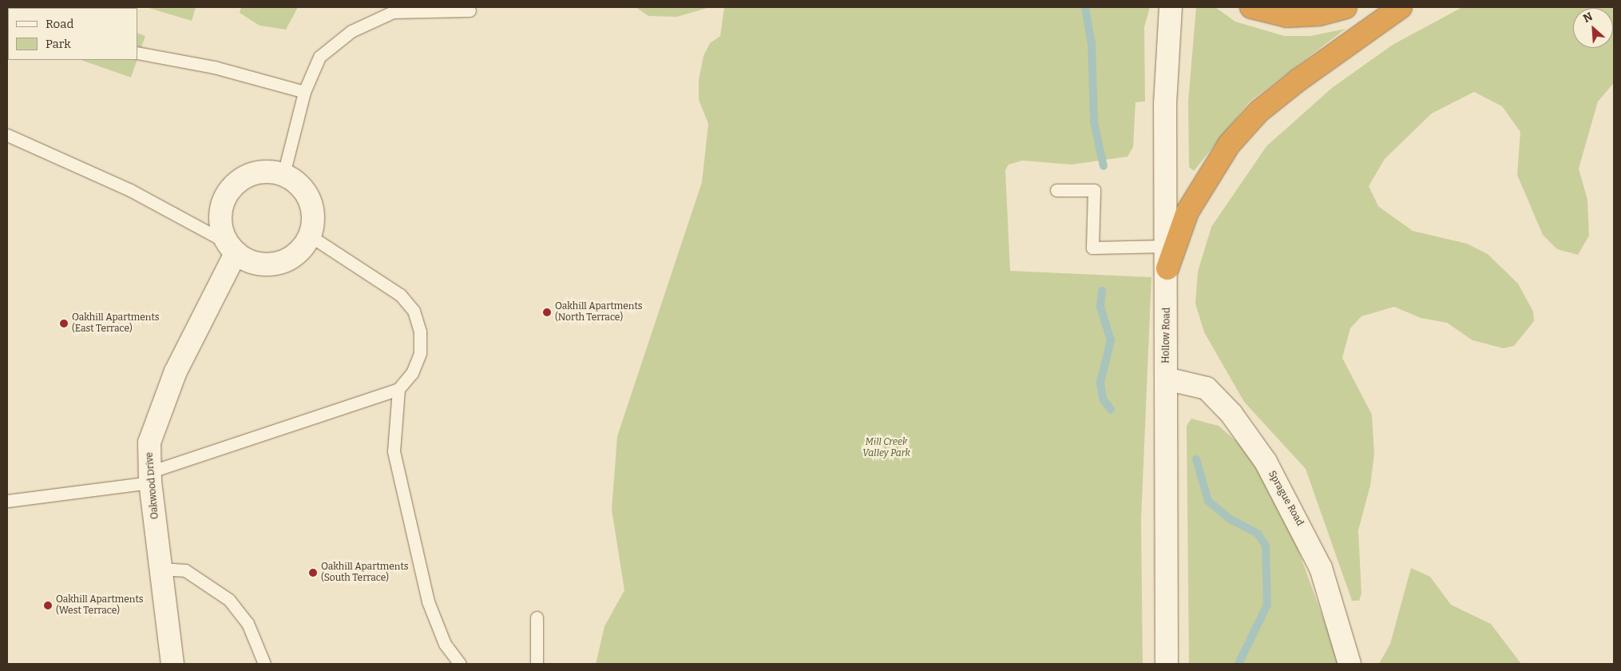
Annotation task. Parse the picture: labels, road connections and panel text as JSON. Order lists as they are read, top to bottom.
{
  "streets": {
    "street": ["Hollow Road", "Oakwood Drive", "Sprague Road"]
  },
  "crossings": [
    ["Hollow Road", "Sprague Road"]
  ],
  "parks": ["Mill Creek Valley Park"],
  "places": [
    "Oakhill Apartments (North Terrace)",
    "Oakhill Apartments (East Terrace)",
    "Oakhill Apartments (South Terrace)",
    "Oakhill Apartments (West Terrace)"
  ],
  "legend": ["Road", "Park"],
  "north": "top left"
}
